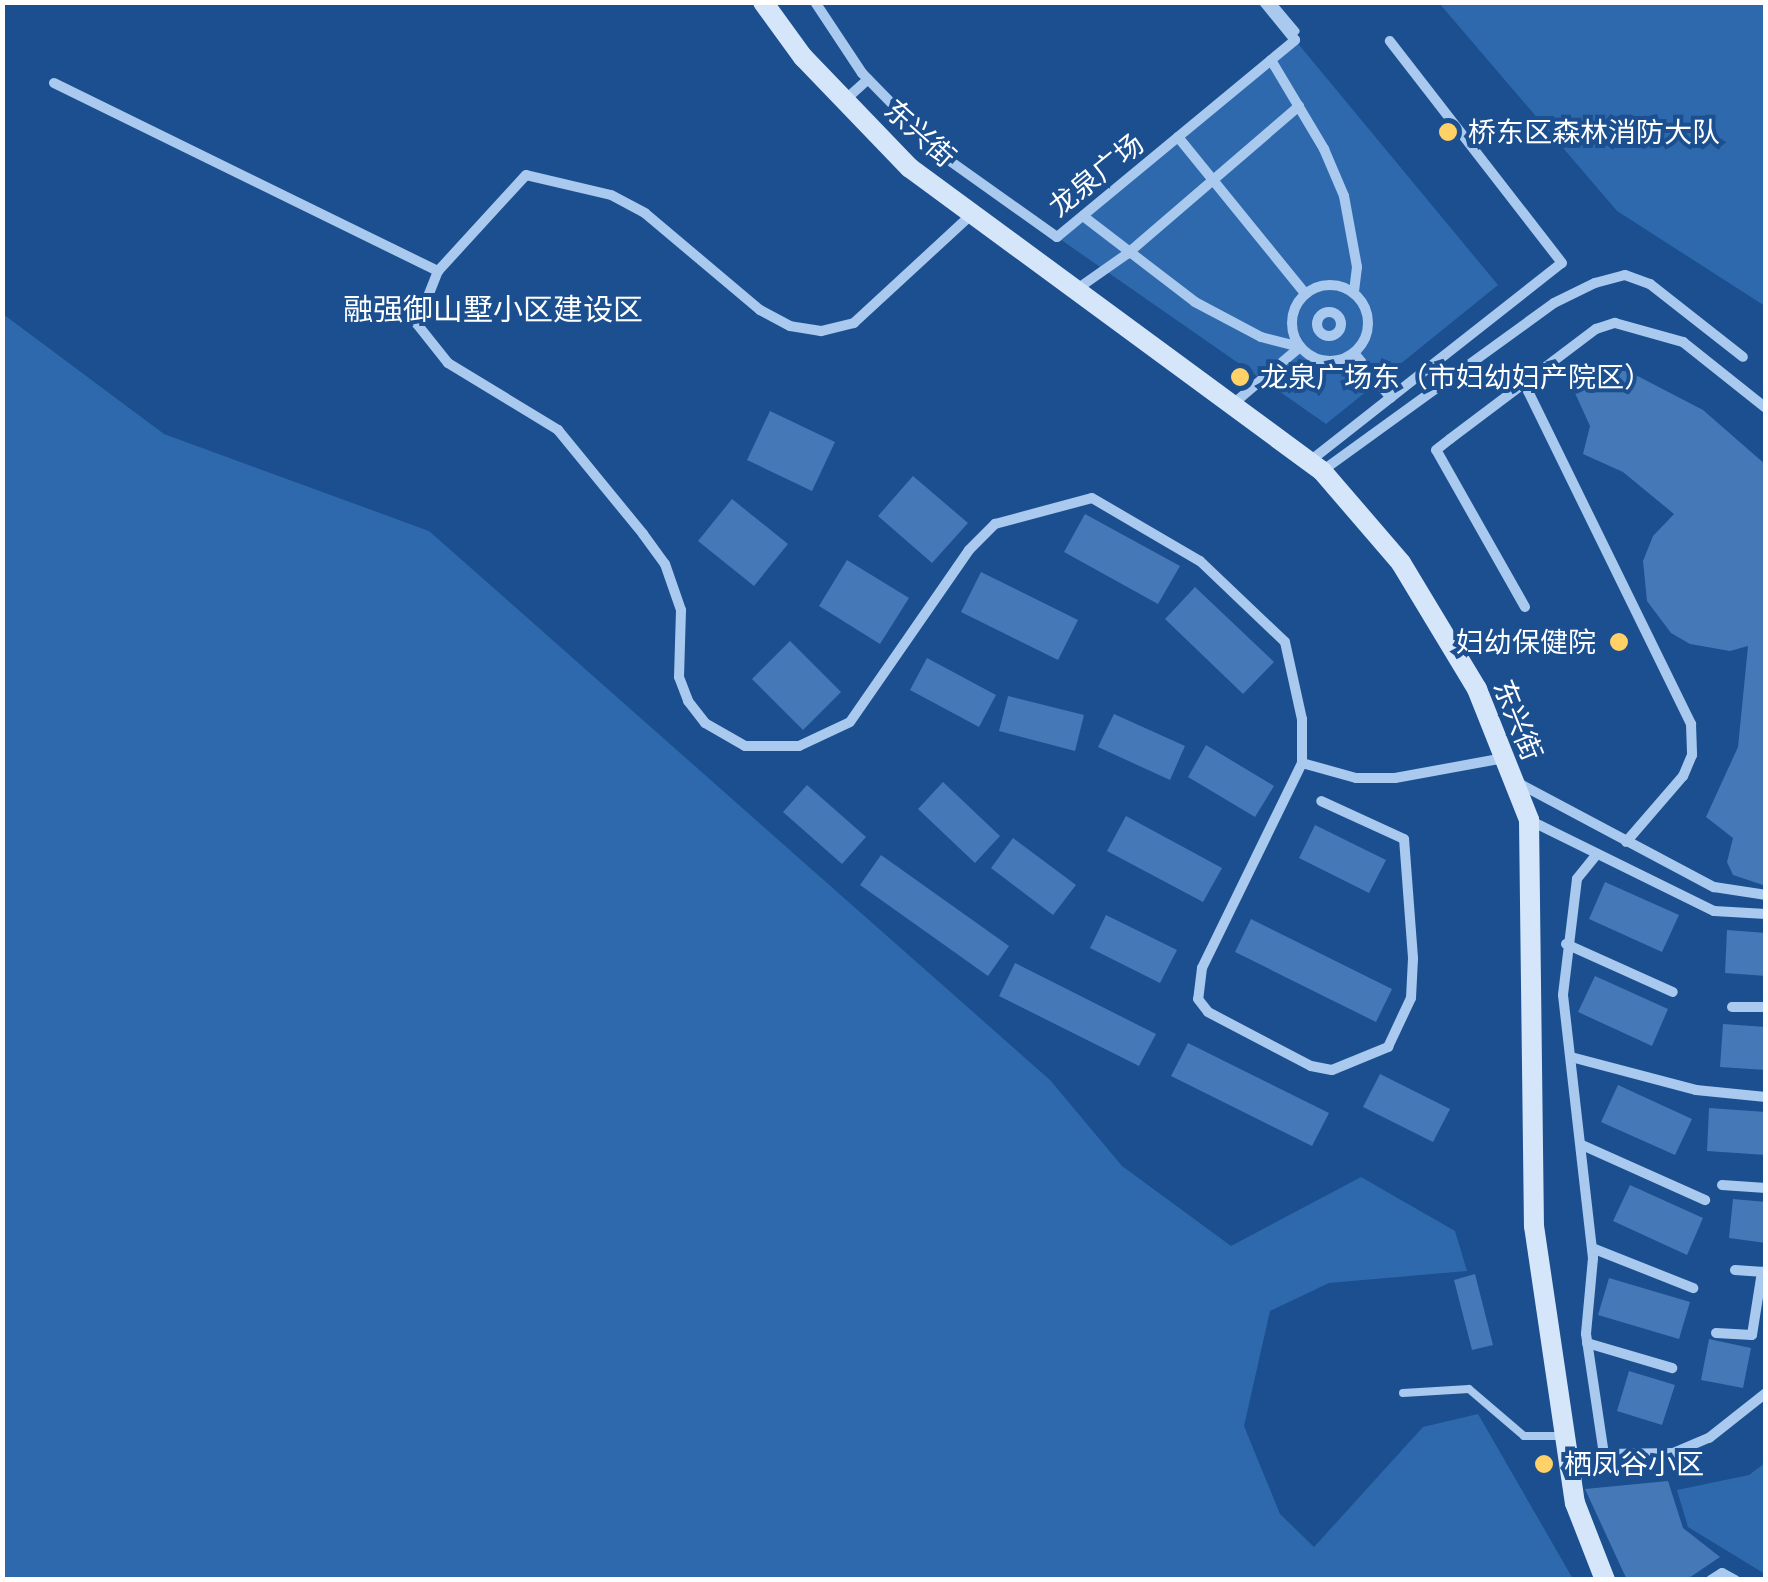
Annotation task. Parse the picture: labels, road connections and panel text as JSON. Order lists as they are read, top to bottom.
{
  "streets": {
    "street": ["东兴街", "龙泉广场"]
  },
  "districts": ["融强御山墅小区建设区"],
  "places": [
    "桥东区森林消防大队",
    "龙泉广场东（市妇幼妇产院区）",
    "妇幼保健院",
    "栖凤谷小区"
  ]
}
